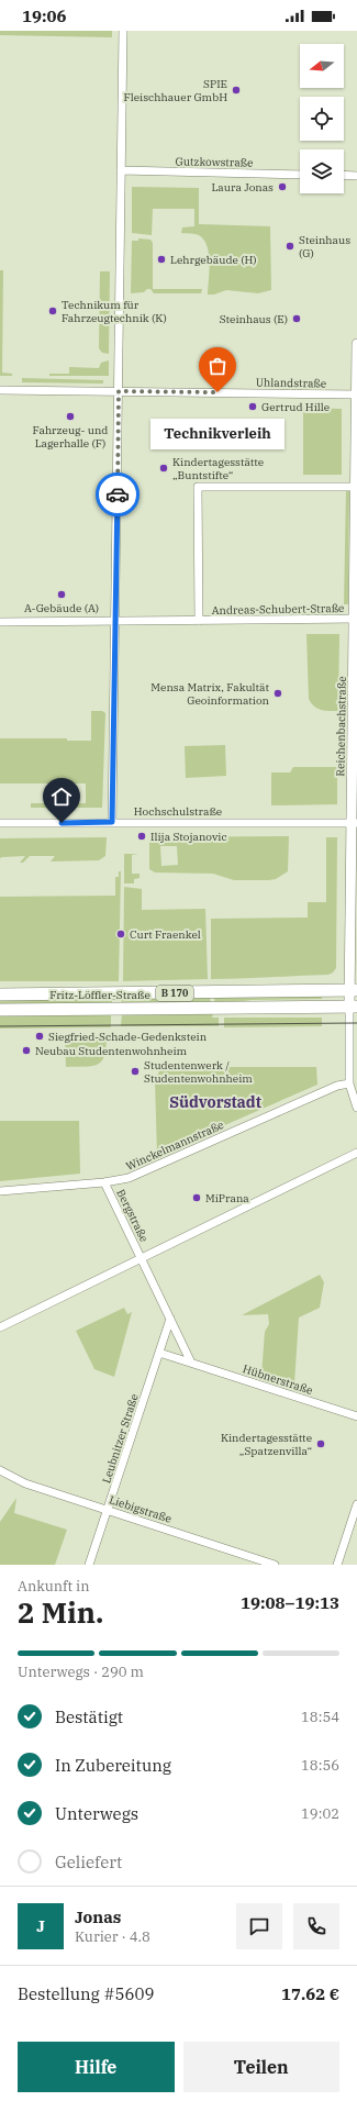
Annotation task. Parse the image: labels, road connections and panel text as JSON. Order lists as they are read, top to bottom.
{
  "streets": {
    "main road": ["B 170", "Fritz-Löffler-Straße"],
    "street": [
      "Gutzkowstraße",
      "Uhlandstraße",
      "Andreas-Schubert-Straße",
      "Reichenbachstraße",
      "Hochschulstraße",
      "Winckelmannstraße",
      "Bergstraße",
      "Hübnerstraße",
      "Leubnitzer Straße",
      "Liebigstraße"
    ]
  },
  "crossings": [
    ["Uhlandstraße", "Reichenbachstraße"],
    ["Andreas-Schubert-Straße", "Reichenbachstraße"],
    ["Reichenbachstraße", "Hochschulstraße"],
    ["Reichenbachstraße", "Fritz-Löffler-Straße"],
    ["Reichenbachstraße", "Winckelmannstraße"],
    ["Winckelmannstraße", "Bergstraße"],
    ["Hübnerstraße", "Leubnitzer Straße"],
    ["Leubnitzer Straße", "Liebigstraße"]
  ],
  "districts": ["Südvorstadt"],
  "places": [
    "SPIE Fleischhauer GmbH",
    "Laura Jonas",
    "Steinhaus (G)",
    "Lehrgebäude (H)",
    "Technikum für Fahrzeugtechnik (K)",
    "Steinhaus (E)",
    "Technikverleih",
    "Gertrud Hille",
    "Fahrzeug- und Lagerhalle (F)",
    "Kindertagesstätte „Buntstifte“",
    "A-Gebäude (A)",
    "Mensa Matrix, Fakultät Geoinformation",
    "Ilija Stojanovic",
    "Curt Fraenkel",
    "Siegfried-Schade-Gedenkstein",
    "Neubau Studentenwohnheim",
    "Studentenwerk / Studentenwohnheim",
    "MiPrana",
    "Kindertagesstätte „Spatzenvilla“"
  ],
  "north": "left",
  "page": {
    "status": "19:06",
    "bubble": "Technikverleih",
    "heading": ["2 Min.", "Ankunft in", "19:08–19:13"],
    "panel": [
      "Jonas",
      "Kurier · 4.8",
      "Bestellung #5609",
      "17.62 €"
    ],
    "bar": "Unterwegs · 290 m",
    "list": [
      ["Bestätigt", "18:54"],
      ["In Zubereitung", "18:56"],
      ["Unterwegs", "19:02"],
      "Geliefert"
    ],
    "round": "J",
    "buttons": ["Hilfe", "Teilen"]
  }
}
